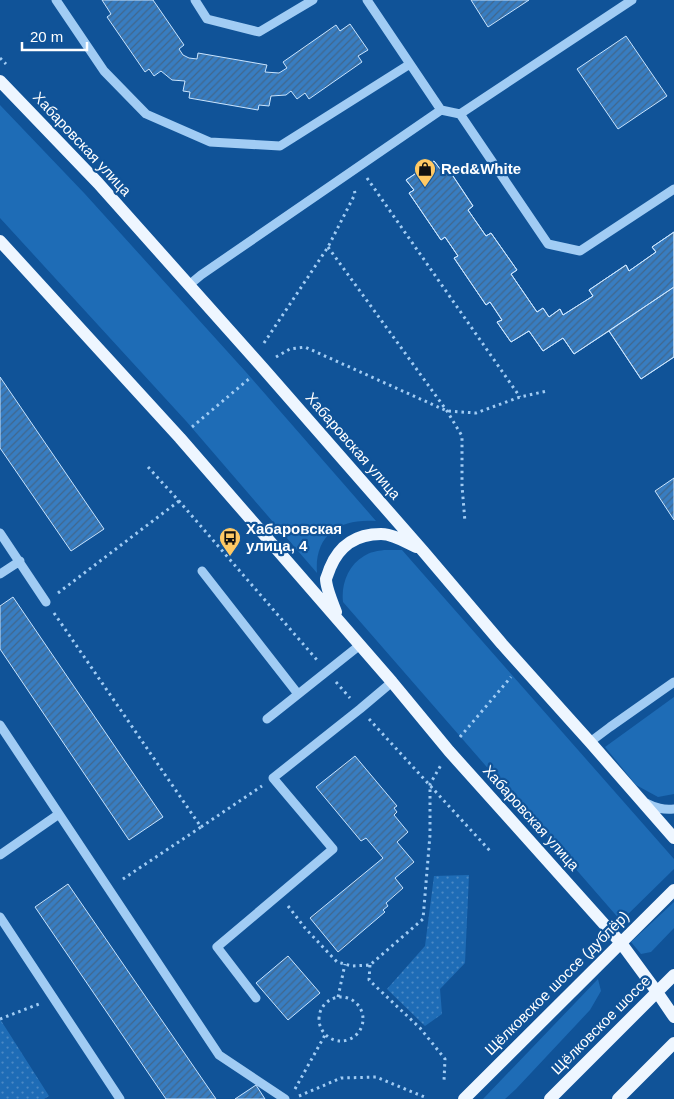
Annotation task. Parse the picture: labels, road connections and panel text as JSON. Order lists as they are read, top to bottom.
{
  "streets": {
    "main road": ["Хабаровская улица", "Щёлковское шоссе (дублёр)", "Щёлковское шоссе"]
  },
  "crossings": [
    ["Хабаровская улица", "Щёлковское шоссе (дублёр)"],
    ["Хабаровская улица", "Щёлковское шоссе"]
  ],
  "places": {
    "shop": ["Red&White"],
    "bus stop": ["Хабаровская улица, 4"]
  },
  "scale_bar": "20 m"
}
